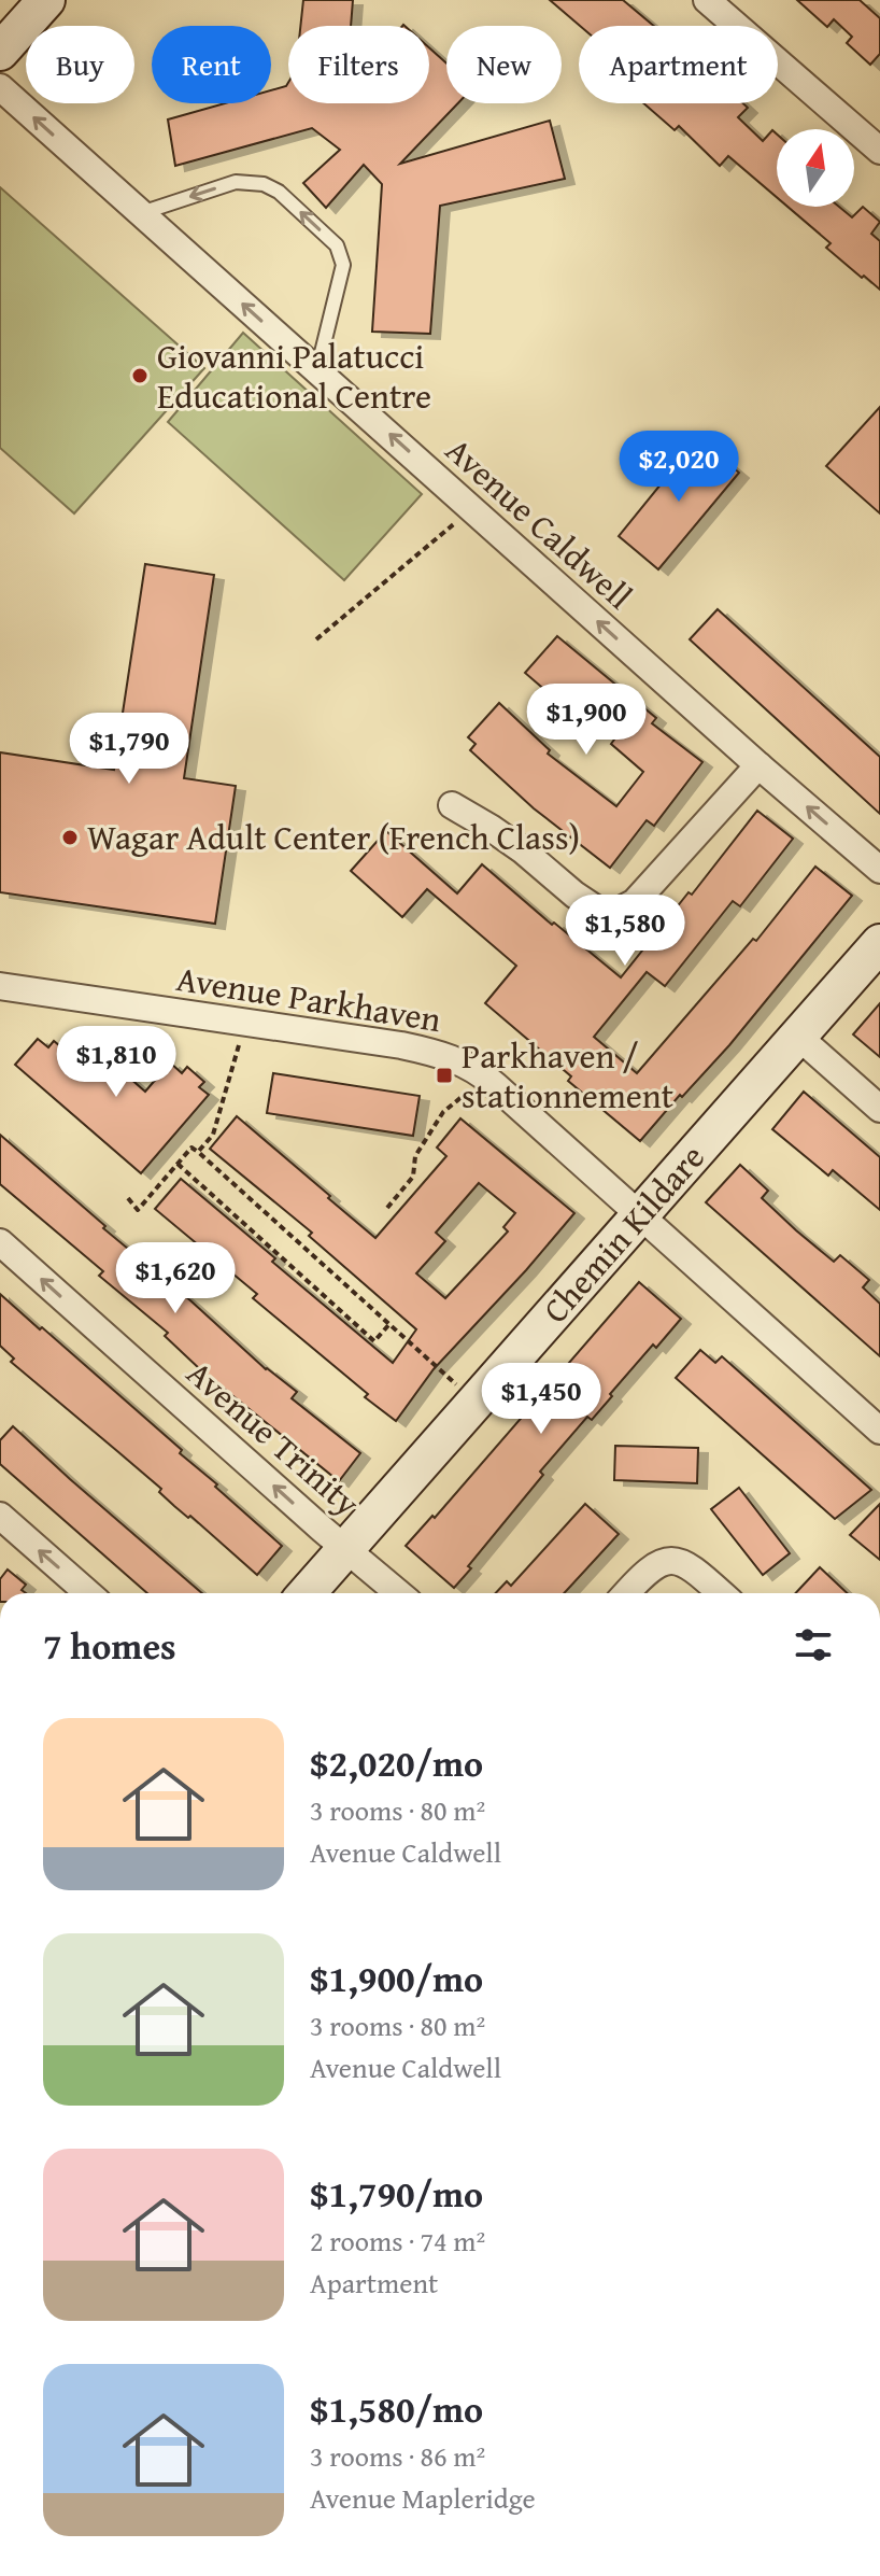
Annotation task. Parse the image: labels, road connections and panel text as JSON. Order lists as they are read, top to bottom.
{
  "streets": {
    "street": [
      "Avenue Caldwell",
      "Avenue Parkhaven",
      "Chemin Kildare",
      "Avenue Trinity"
    ]
  },
  "crossings": [
    ["Avenue Parkhaven", "Chemin Kildare"],
    ["Chemin Kildare", "Avenue Trinity"]
  ],
  "one_way": ["Avenue Caldwell", "Avenue Trinity"],
  "places": {
    "other": ["Giovanni Palatucci Educational Centre", "Wagar Adult Center (French Class)"],
    "transit": ["Parkhaven / stationnement"]
  },
  "north": "top",
  "page": {
    "chip": [
      "Buy",
      "Rent",
      "Filters",
      "New",
      "Apartment"
    ],
    "price": [
      "$2,020",
      "$1,900",
      "$1,790",
      "$1,580",
      "$1,810",
      "$1,620",
      "$1,450"
    ],
    "heading": "7 homes",
    "list": [
      {
        "name": "$2,020/mo",
        "note": "3 rooms · 80 m² · Avenue Caldwell"
      },
      {
        "name": "$1,900/mo",
        "note": "3 rooms · 80 m² · Avenue Caldwell"
      },
      {
        "name": "$1,790/mo",
        "note": "2 rooms · 74 m² · Apartment"
      },
      {
        "name": "$1,580/mo",
        "note": "3 rooms · 86 m² · Avenue Mapleridge"
      }
    ]
  }
}
